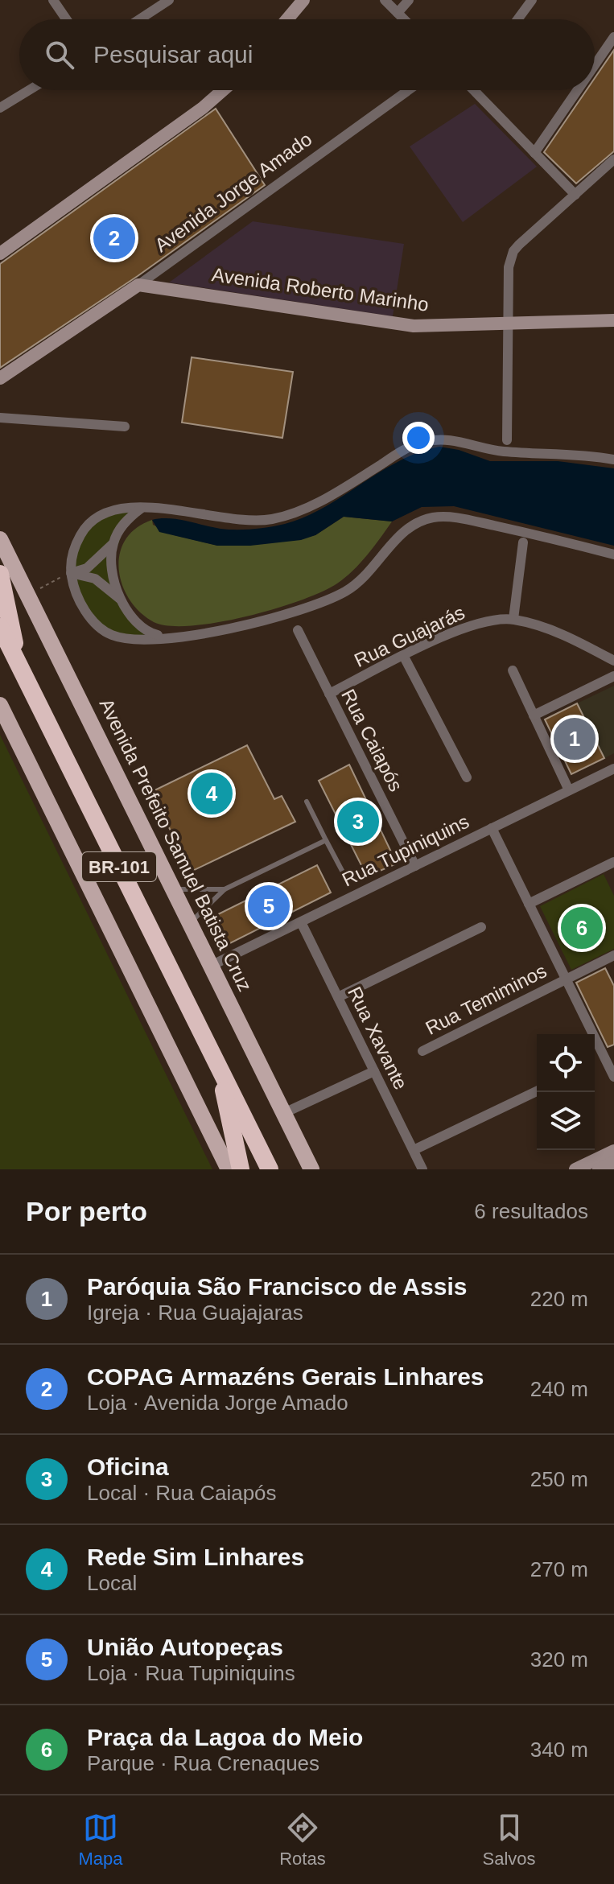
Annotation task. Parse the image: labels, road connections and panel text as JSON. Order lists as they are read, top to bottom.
{
  "streets": {
    "highway": ["BR-101"],
    "main road": ["Avenida Jorge Amado", "Avenida Roberto Marinho", "Avenida Prefeito Samuel Batista Cruz"],
    "street": [
      "Rua Guajarás",
      "Rua Caiapós",
      "Rua Tupiniquins",
      "Rua Temiminos",
      "Rua Xavante"
    ]
  },
  "crossings": [
    ["Avenida Jorge Amado", "Avenida Roberto Marinho"],
    ["Rua Guajarás", "Rua Caiapós"],
    ["Rua Caiapós", "Rua Tupiniquins"],
    ["Avenida Prefeito Samuel Batista Cruz", "Rua Tupiniquins"],
    ["Rua Tupiniquins", "Rua Xavante"]
  ],
  "page": {
    "search": "Pesquisar aqui",
    "pins": [
      "2",
      "1",
      "4",
      "3",
      "5",
      "6"
    ],
    "heading": ["Por perto", "6 resultados"],
    "list": [
      {
        "mark": "1",
        "name": "Paróquia São Francisco de Assis",
        "note": "Igreja · Rua Guajajaras",
        "value": "220 m"
      },
      {
        "mark": "2",
        "name": "COPAG Armazéns Gerais Linhares",
        "note": "Loja · Avenida Jorge Amado",
        "value": "240 m"
      },
      {
        "mark": "3",
        "name": "Oficina",
        "note": "Local · Rua Caiapós",
        "value": "250 m"
      },
      {
        "mark": "4",
        "name": "Rede Sim Linhares",
        "note": "Local",
        "value": "270 m"
      },
      {
        "mark": "5",
        "name": "União Autopeças",
        "note": "Loja · Rua Tupiniquins",
        "value": "320 m"
      },
      {
        "mark": "6",
        "name": "Praça da Lagoa do Meio",
        "note": "Parque · Rua Crenaques",
        "value": "340 m"
      }
    ],
    "nav": ["Mapa", "Rotas", "Salvos"]
  }
}
